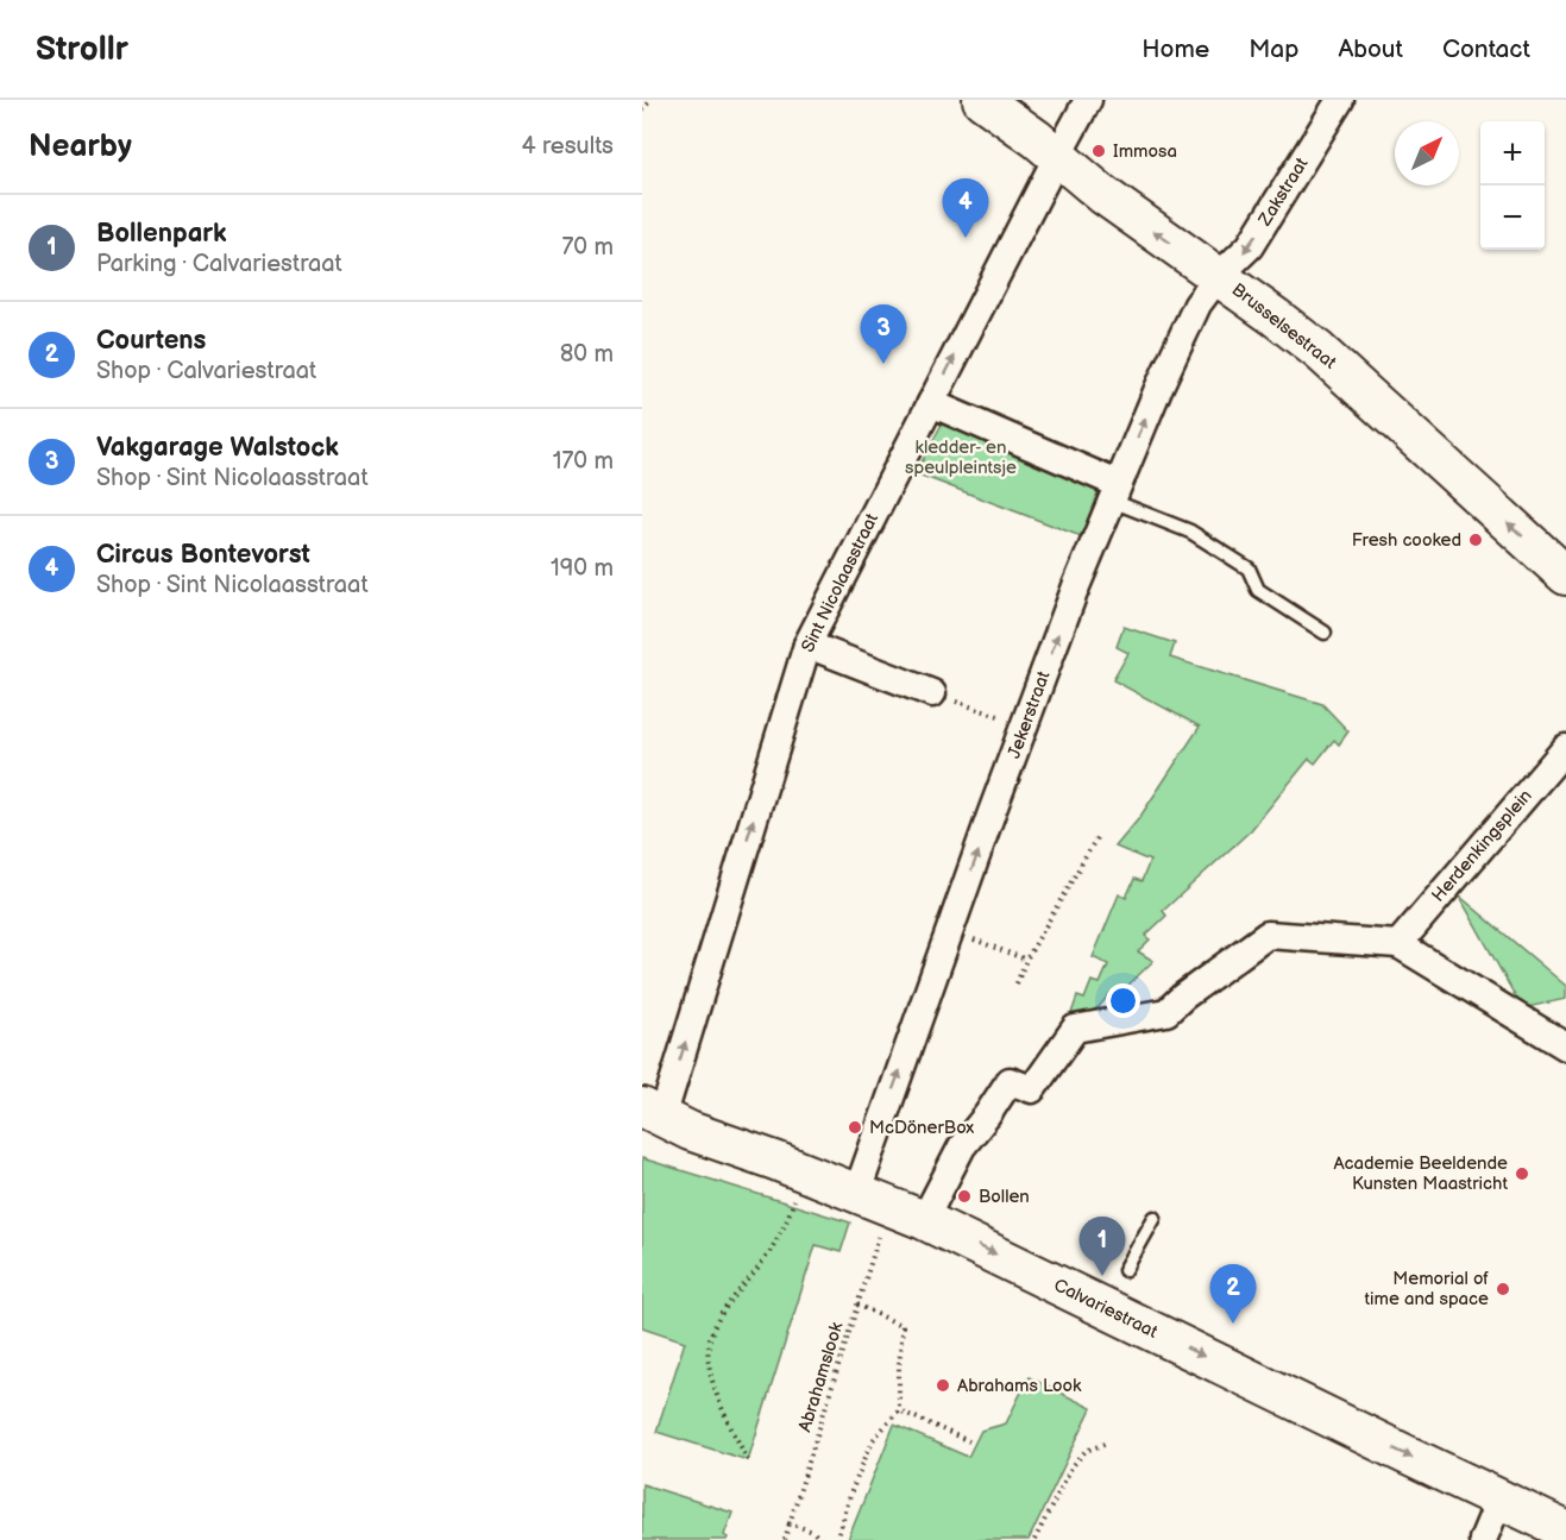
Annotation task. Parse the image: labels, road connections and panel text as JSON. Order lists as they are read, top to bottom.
{
  "streets": {
    "street": [
      "Zakstraat",
      "Brusselsestraat",
      "Sint Nicolaasstraat",
      "Jekerstraat",
      "Herdenkingsplein",
      "Calvariestraat"
    ],
    "path": ["Abrahamslook"]
  },
  "crossings": [
    ["Zakstraat", "Brusselsestraat"],
    ["Zakstraat", "Jekerstraat"],
    ["Brusselsestraat", "Sint Nicolaasstraat"],
    ["Brusselsestraat", "Jekerstraat"],
    ["Sint Nicolaasstraat", "Calvariestraat"],
    ["Jekerstraat", "Calvariestraat"],
    ["Jekerstraat", "Abrahamslook"],
    ["Calvariestraat", "Abrahamslook"]
  ],
  "one_way": [
    "Zakstraat",
    "Sint Nicolaasstraat",
    "Jekerstraat",
    "Calvariestraat"
  ],
  "parks": ["kledder- en speulpleintsje"],
  "places": [
    "Immosa",
    "Fresh cooked",
    "McDönerBox",
    "Academie Beeldende Kunsten Maastricht",
    "Bollen",
    "Memorial of time and space",
    "Abrahams Look"
  ],
  "north": "top right",
  "page": {
    "header": "Strollr",
    "nav": [
      "Home",
      "Map",
      "About",
      "Contact"
    ],
    "heading": ["Nearby", "4 results"],
    "map_buttons": ["+", "−"],
    "pins": [
      "4",
      "3",
      "1",
      "2"
    ],
    "list": [
      {
        "mark": "1",
        "name": "Bollenpark",
        "note": "Parking · Calvariestraat",
        "value": "70 m"
      },
      {
        "mark": "2",
        "name": "Courtens",
        "note": "Shop · Calvariestraat",
        "value": "80 m"
      },
      {
        "mark": "3",
        "name": "Vakgarage Walstock",
        "note": "Shop · Sint Nicolaasstraat",
        "value": "170 m"
      },
      {
        "mark": "4",
        "name": "Circus Bontevorst",
        "note": "Shop · Sint Nicolaasstraat",
        "value": "190 m"
      }
    ]
  }
}
